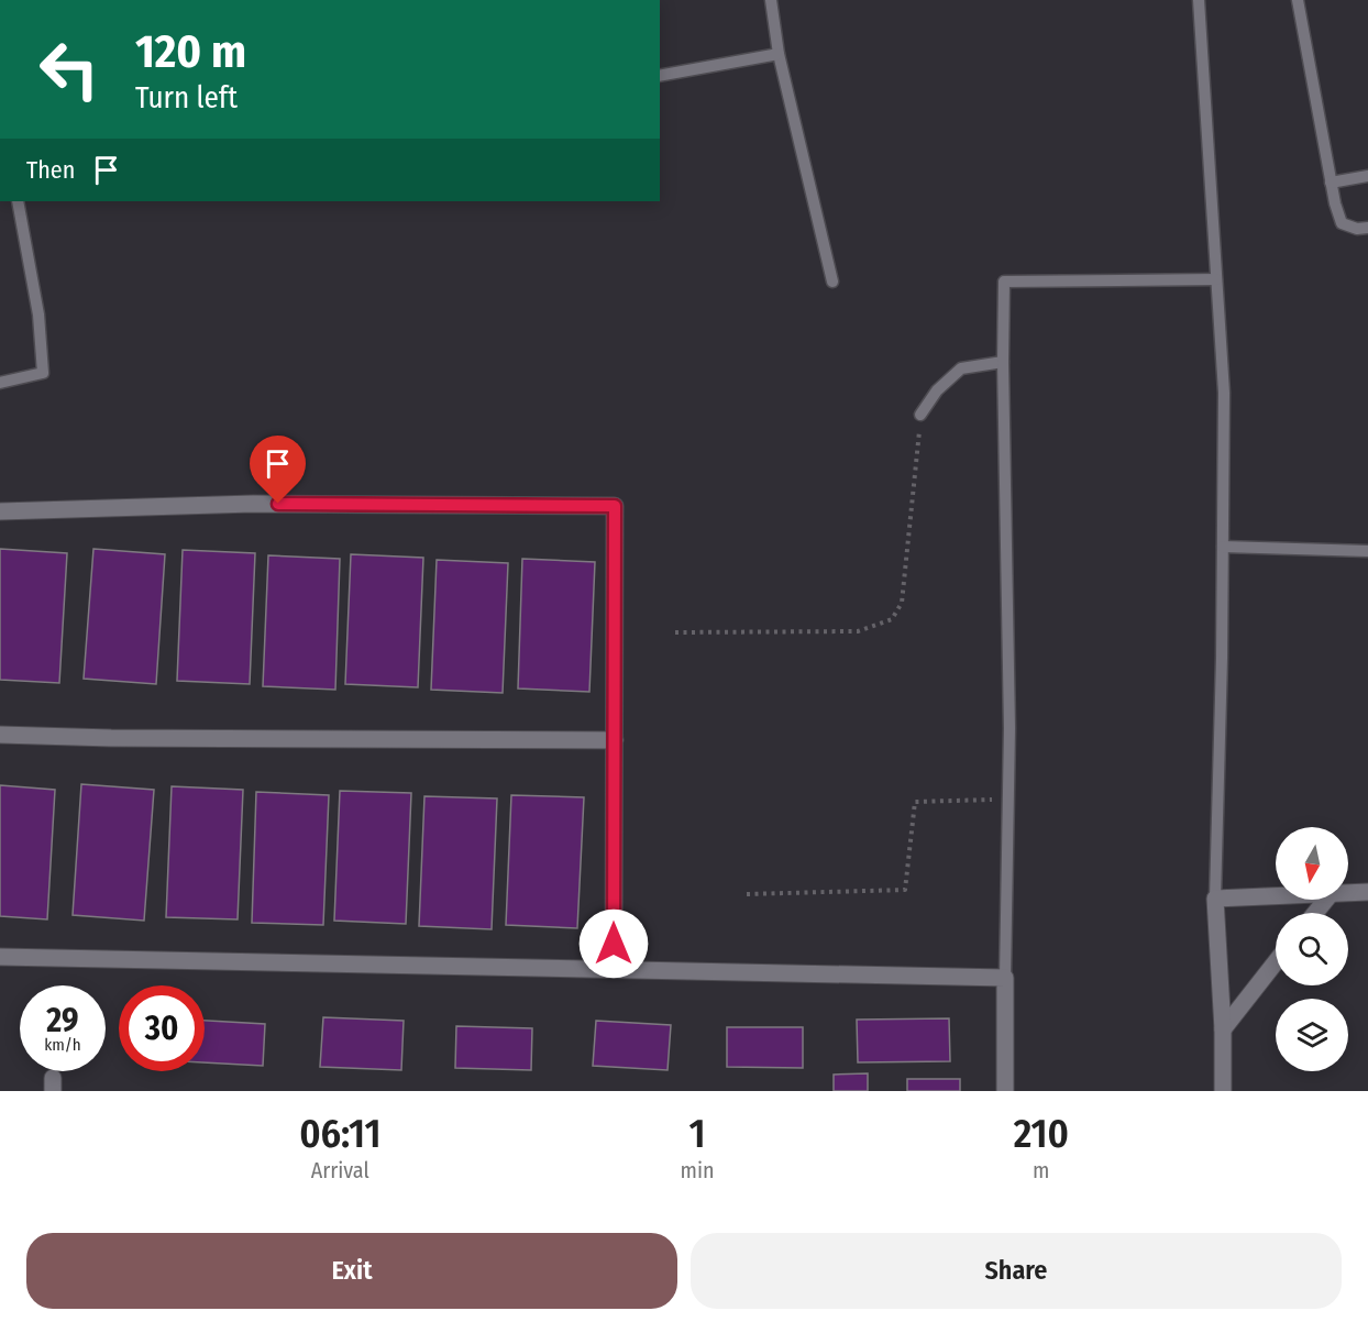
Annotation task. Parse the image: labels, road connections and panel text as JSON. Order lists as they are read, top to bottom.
{
  "north": "bottom",
  "page": {
    "turn": ["120 m", "Turn left"],
    "then": "Then",
    "speed": "29 km/h",
    "limit": "30",
    "eta": [
      "06:11",
      "Arrival",
      "1",
      "min",
      "210",
      "m"
    ],
    "buttons": ["Exit", "Share"]
  }
}
